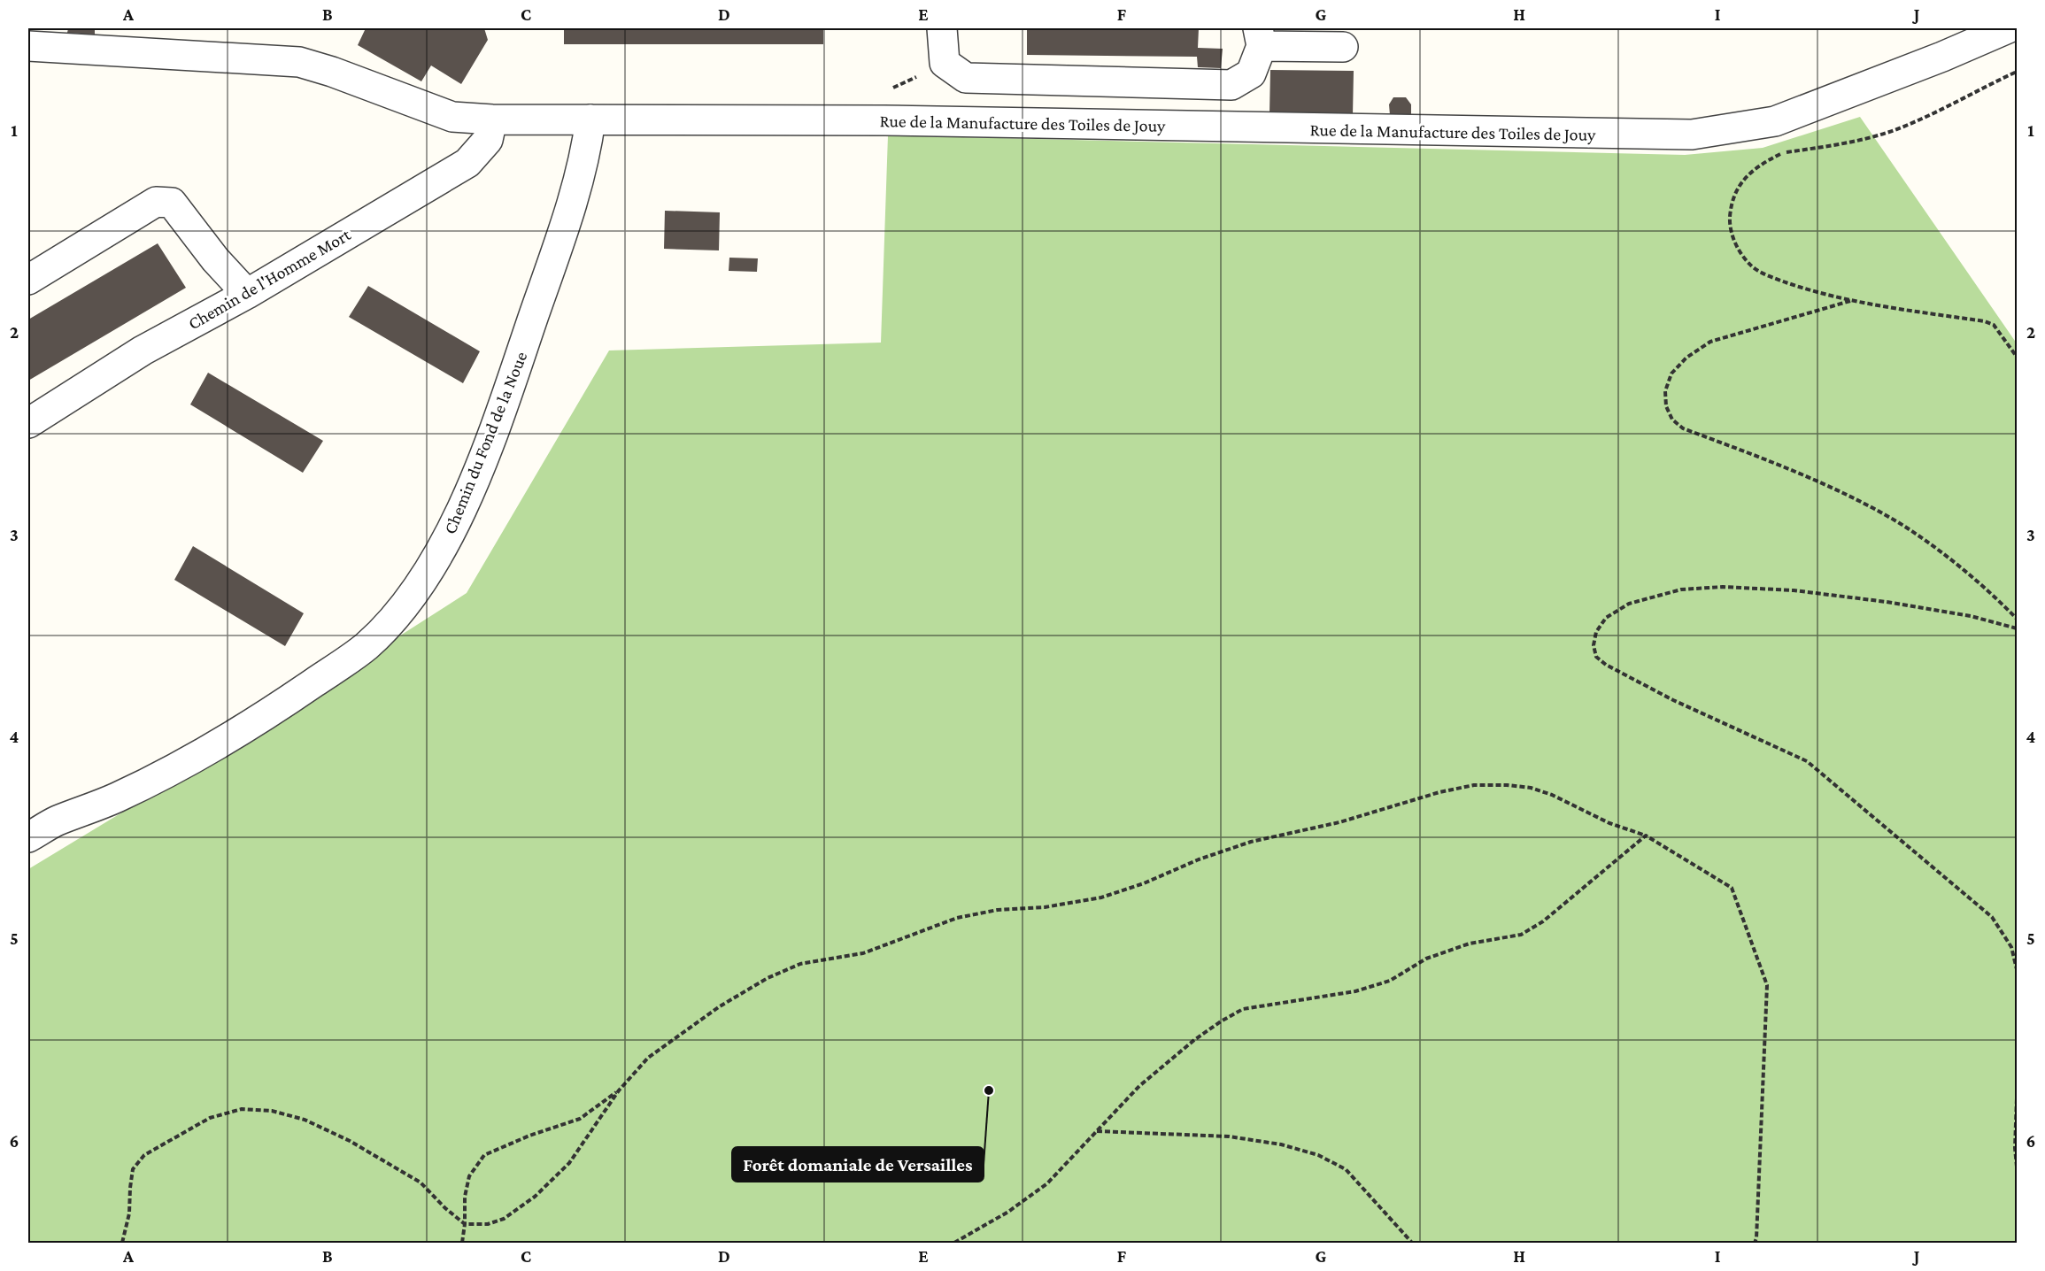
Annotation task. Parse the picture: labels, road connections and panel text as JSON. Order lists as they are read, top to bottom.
{
  "streets": {
    "street": ["Rue de la Manufacture des Toiles de Jouy", "Chemin de l'Homme Mort", "Chemin du Fond de la Noue"]
  },
  "crossings": [
    ["Rue de la Manufacture des Toiles de Jouy", "Chemin de l'Homme Mort"],
    ["Rue de la Manufacture des Toiles de Jouy", "Chemin du Fond de la Noue"]
  ],
  "places": ["Forêt domaniale de Versailles"],
  "grid": {
    "columns": [
      "A",
      "B",
      "C",
      "D",
      "E",
      "F",
      "G",
      "H",
      "I",
      "J"
    ],
    "rows": [
      "1",
      "2",
      "3",
      "4",
      "5",
      "6"
    ]
  }
}
